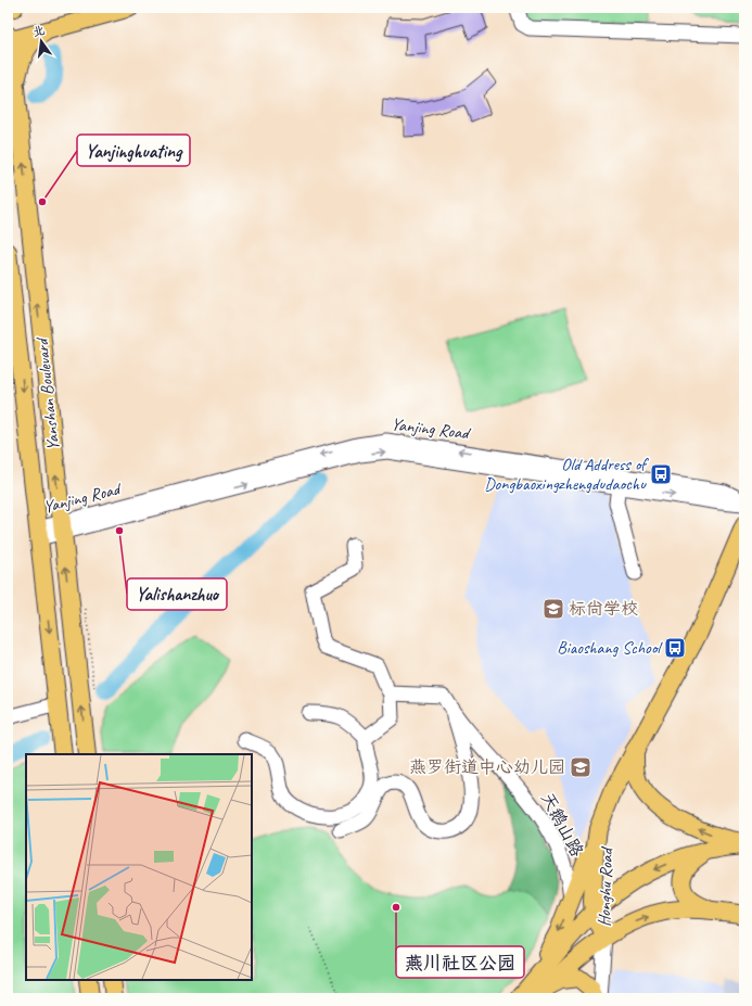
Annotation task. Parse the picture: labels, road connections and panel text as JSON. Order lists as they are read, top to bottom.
{
  "streets": {
    "main road": ["Yanshan Boulevard", "Honghu Road"],
    "street": ["Yanjing Road", "天鹅山路"]
  },
  "crossings": [
    ["Yanshan Boulevard", "Yanjing Road"]
  ],
  "places": {
    "other": ["Yanjinghuating", "Yalishanzhuo", "燕川社区公园"],
    "bus stop": ["Old Address of Dongbaoxingzhengdudaochu", "Biaoshang School"],
    "school or university": ["标尚学校", "燕罗街道中心幼儿园"]
  },
  "north": "top"
}
